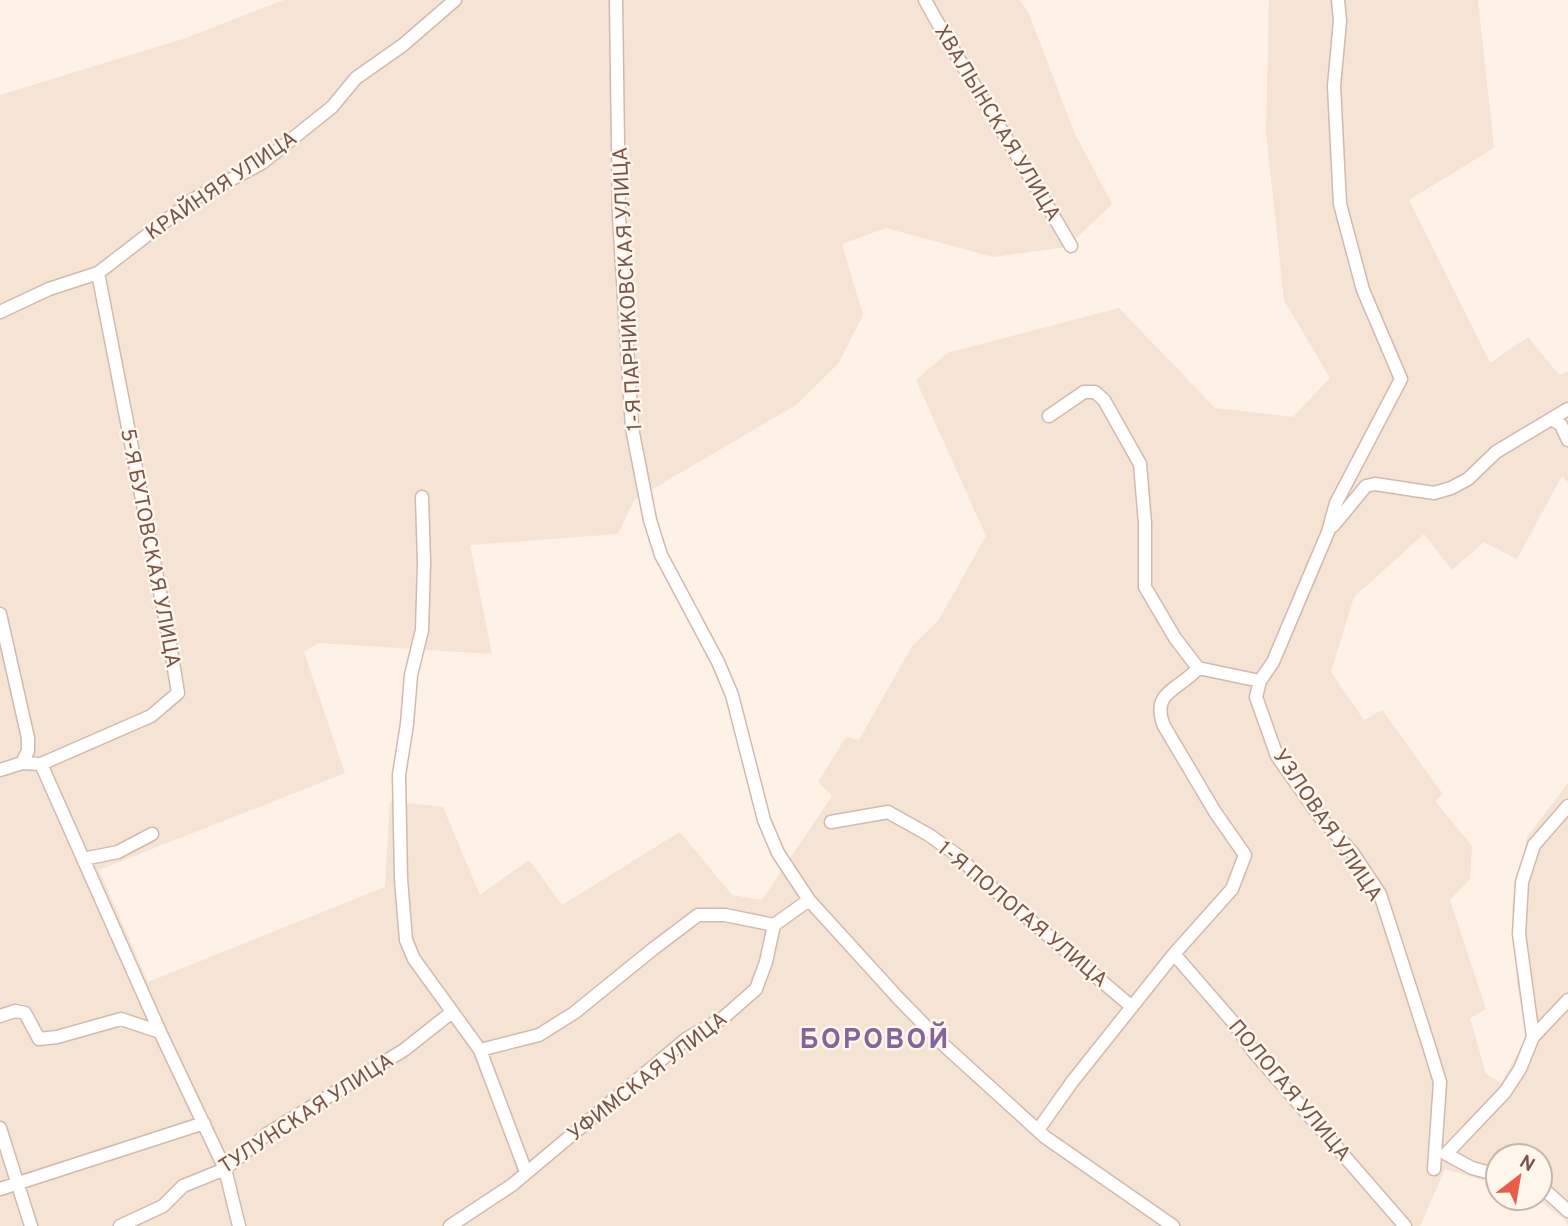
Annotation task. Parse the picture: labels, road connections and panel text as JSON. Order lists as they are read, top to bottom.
{
  "streets": {
    "street": [
      "ХВАЛЫНСКАЯ УЛИЦА",
      "КРАЙНЯЯ УЛИЦА",
      "1-Я ПАРНИКОВСКАЯ УЛИЦА",
      "5-Я БУТОВСКАЯ УЛИЦА",
      "УЗЛОВАЯ УЛИЦА",
      "1-Я ПОЛОГАЯ УЛИЦА",
      "УФИМСКАЯ УЛИЦА",
      "ПОЛОГАЯ УЛИЦА",
      "ТУЛУНСКАЯ УЛИЦА"
    ]
  },
  "crossings": [
    ["КРАЙНЯЯ УЛИЦА", "5-Я БУТОВСКАЯ УЛИЦА"]
  ],
  "districts": ["БОРОВОЙ"],
  "north": "top right"
}
